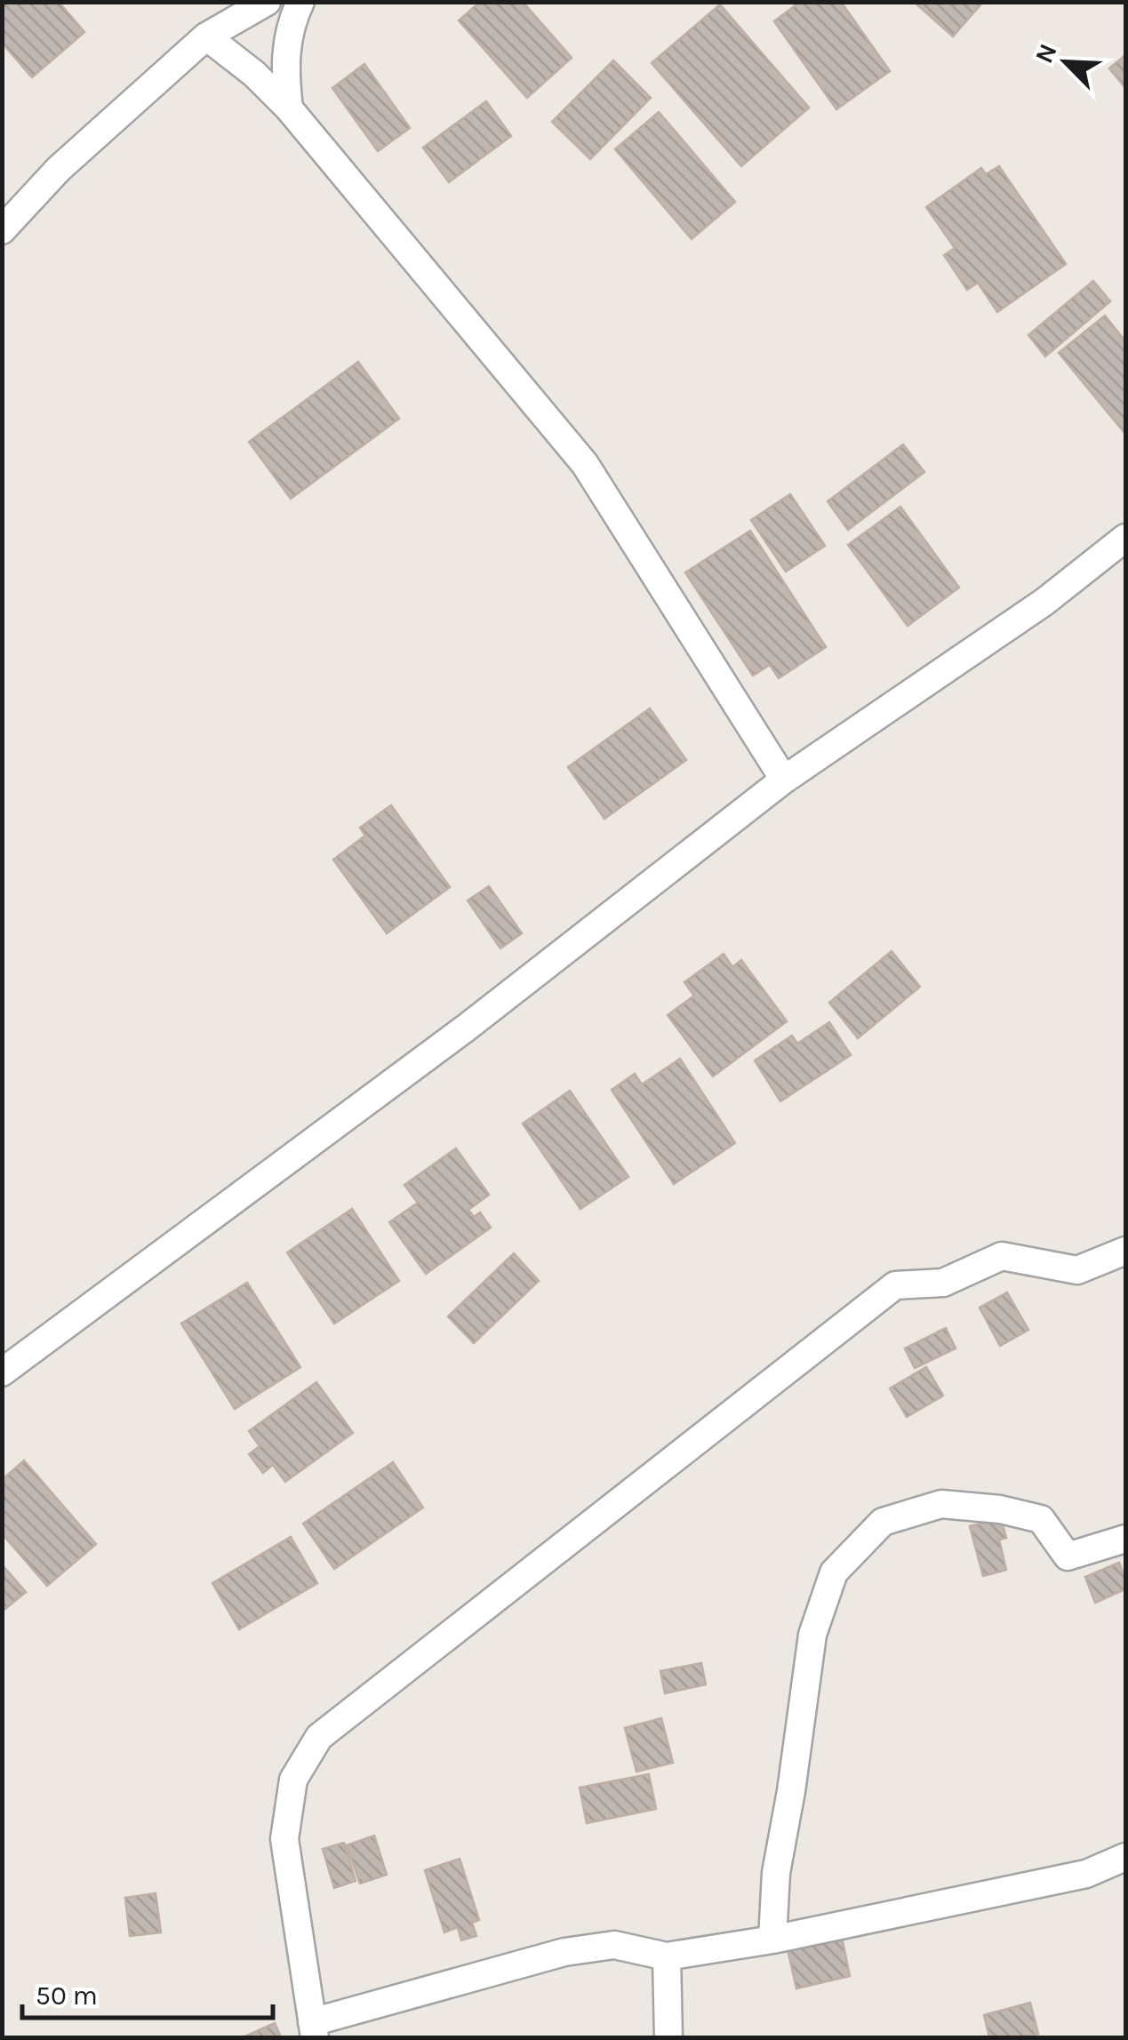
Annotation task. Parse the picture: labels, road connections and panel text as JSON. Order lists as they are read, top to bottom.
{
  "scale_bar": "50 m",
  "north": "top left"
}
